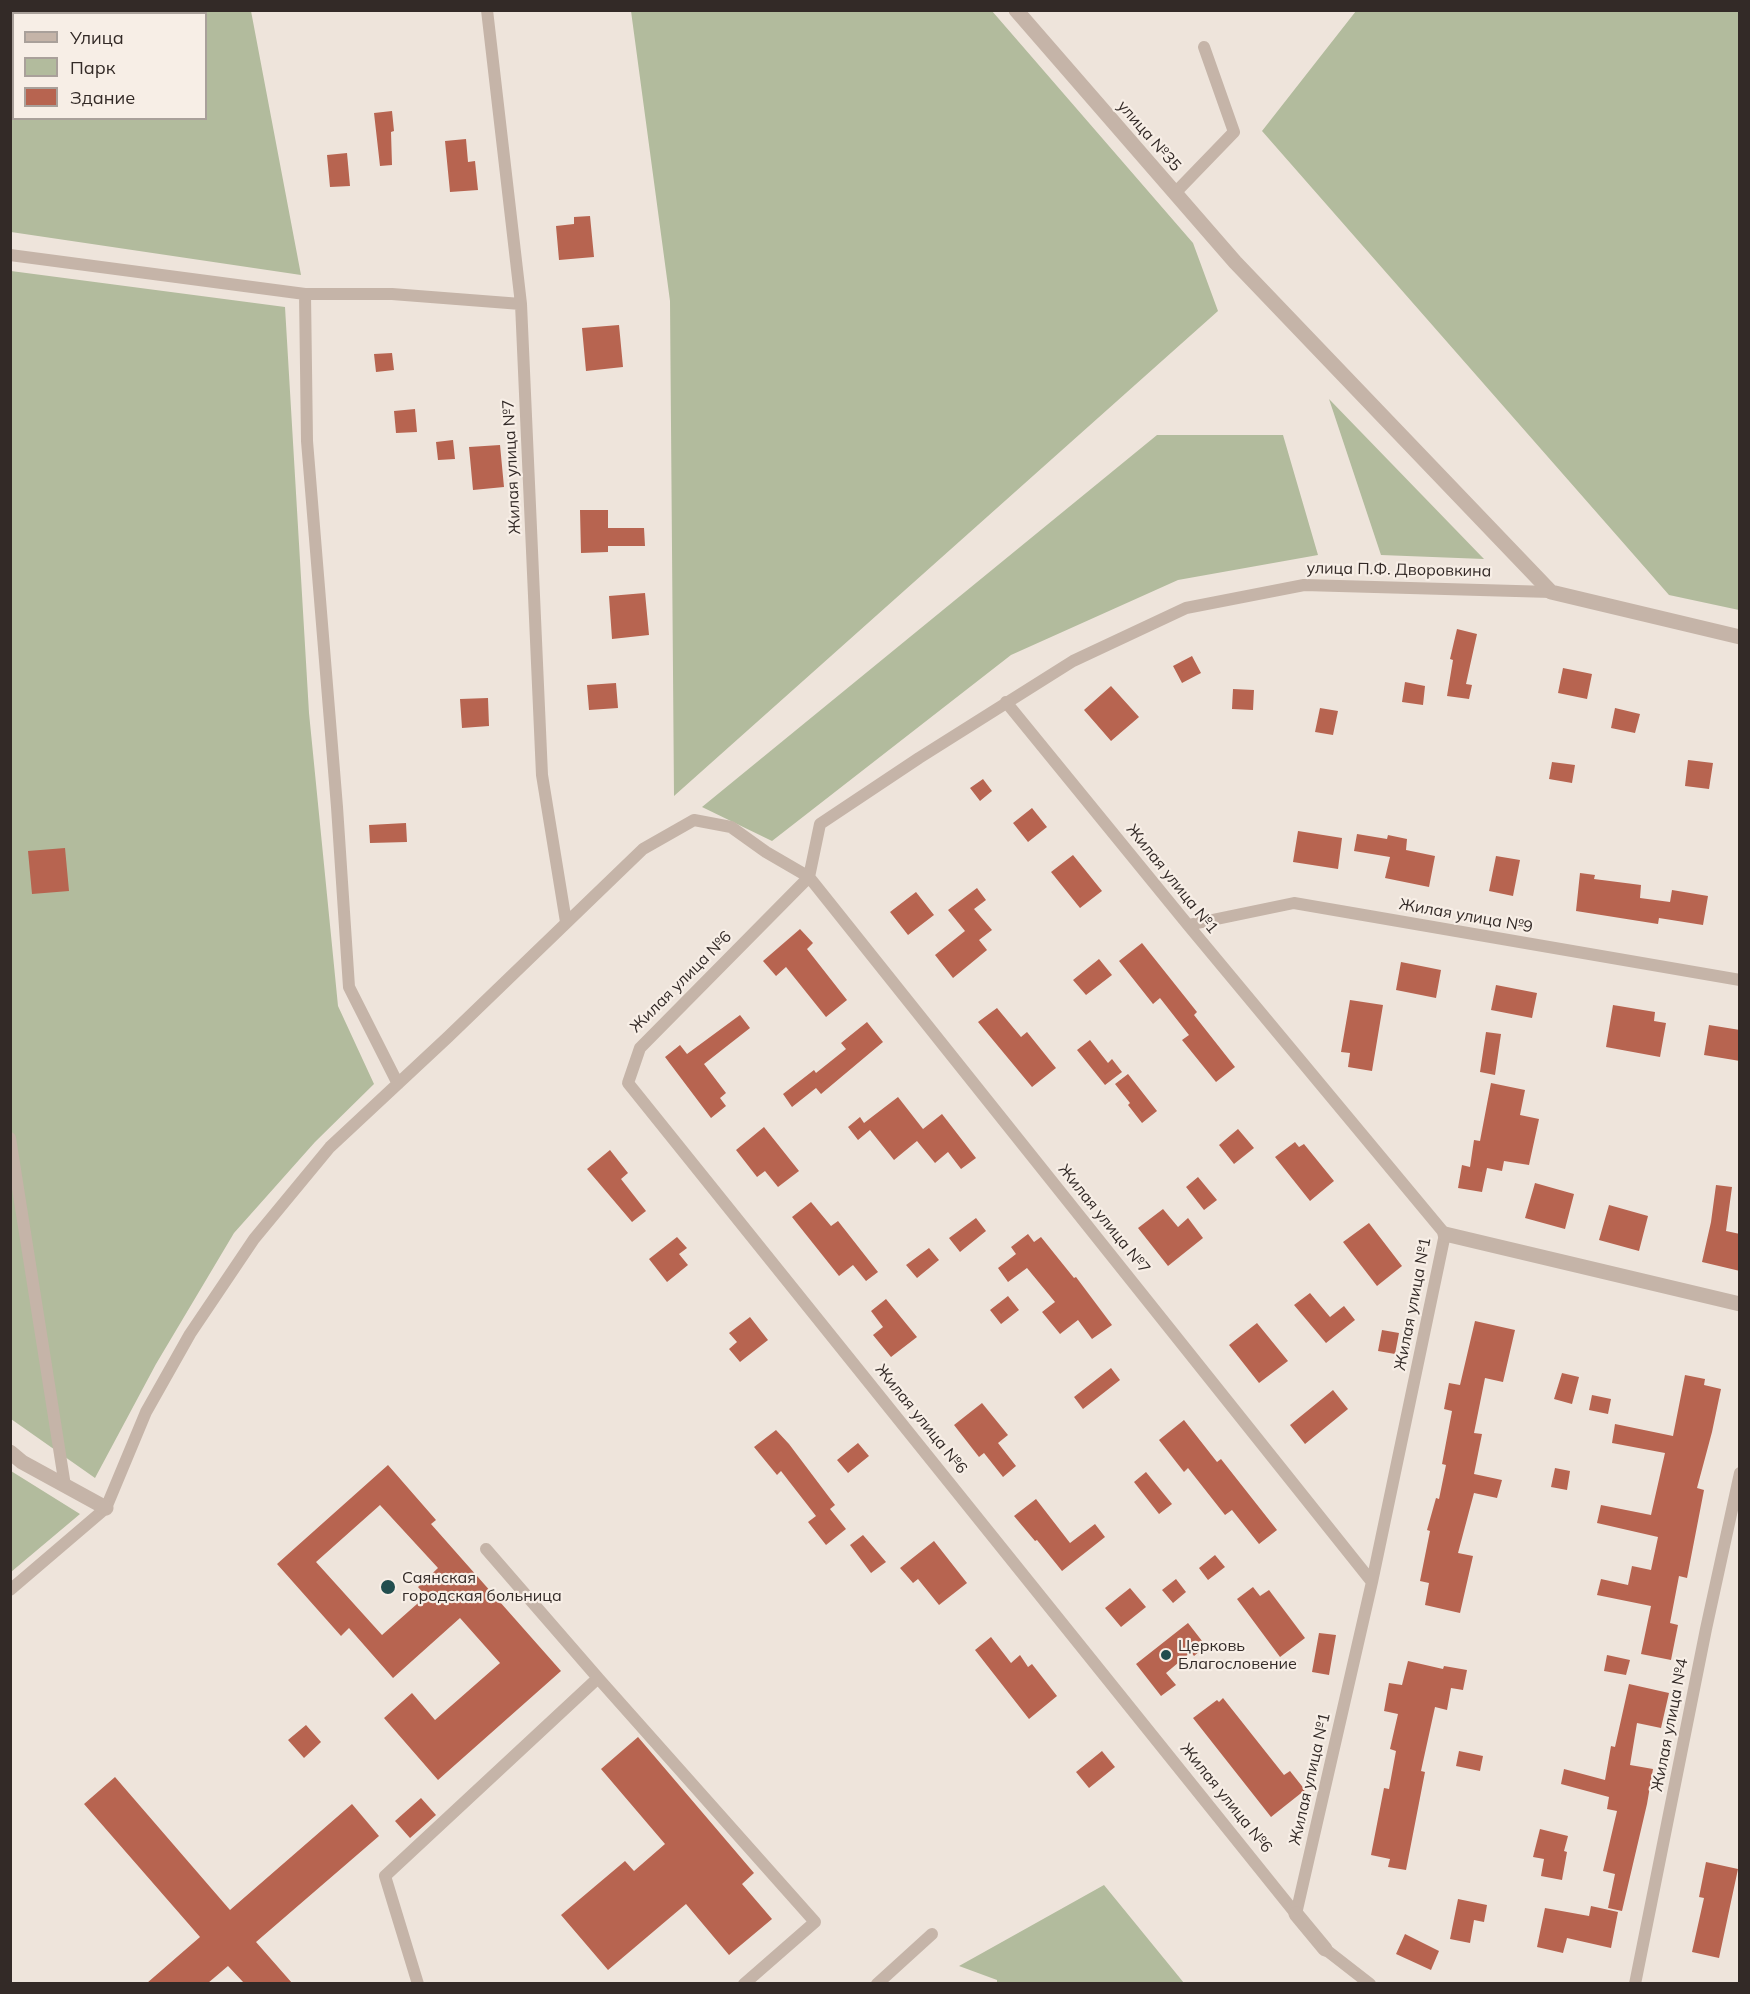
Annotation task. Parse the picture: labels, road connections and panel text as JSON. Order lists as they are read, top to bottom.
{
  "streets": {
    "street": ["улица №35", "улица П.Ф. Дворовкина", "Жилая улица №6"],
    "lane": [
      "Жилая улица №7",
      "Жилая улица №1",
      "Жилая улица №9",
      "Жилая улица №4"
    ]
  },
  "crossings": [
    ["улица №35", "улица П.Ф. Дворовкина"],
    ["Жилая улица №7", "улица П.Ф. Дворовкина"],
    ["Жилая улица №7", "Жилая улица №1"],
    ["Жилая улица №7", "Жилая улица №6"],
    ["улица П.Ф. Дворовкина", "Жилая улица №1"],
    ["улица П.Ф. Дворовкина", "Жилая улица №6"],
    ["Жилая улица №1", "Жилая улица №9"],
    ["Жилая улица №1", "Жилая улица №6"]
  ],
  "places": ["Саянская городская больница", "Церковь Благословение"],
  "legend": ["Улица", "Парк", "Здание"]
}
